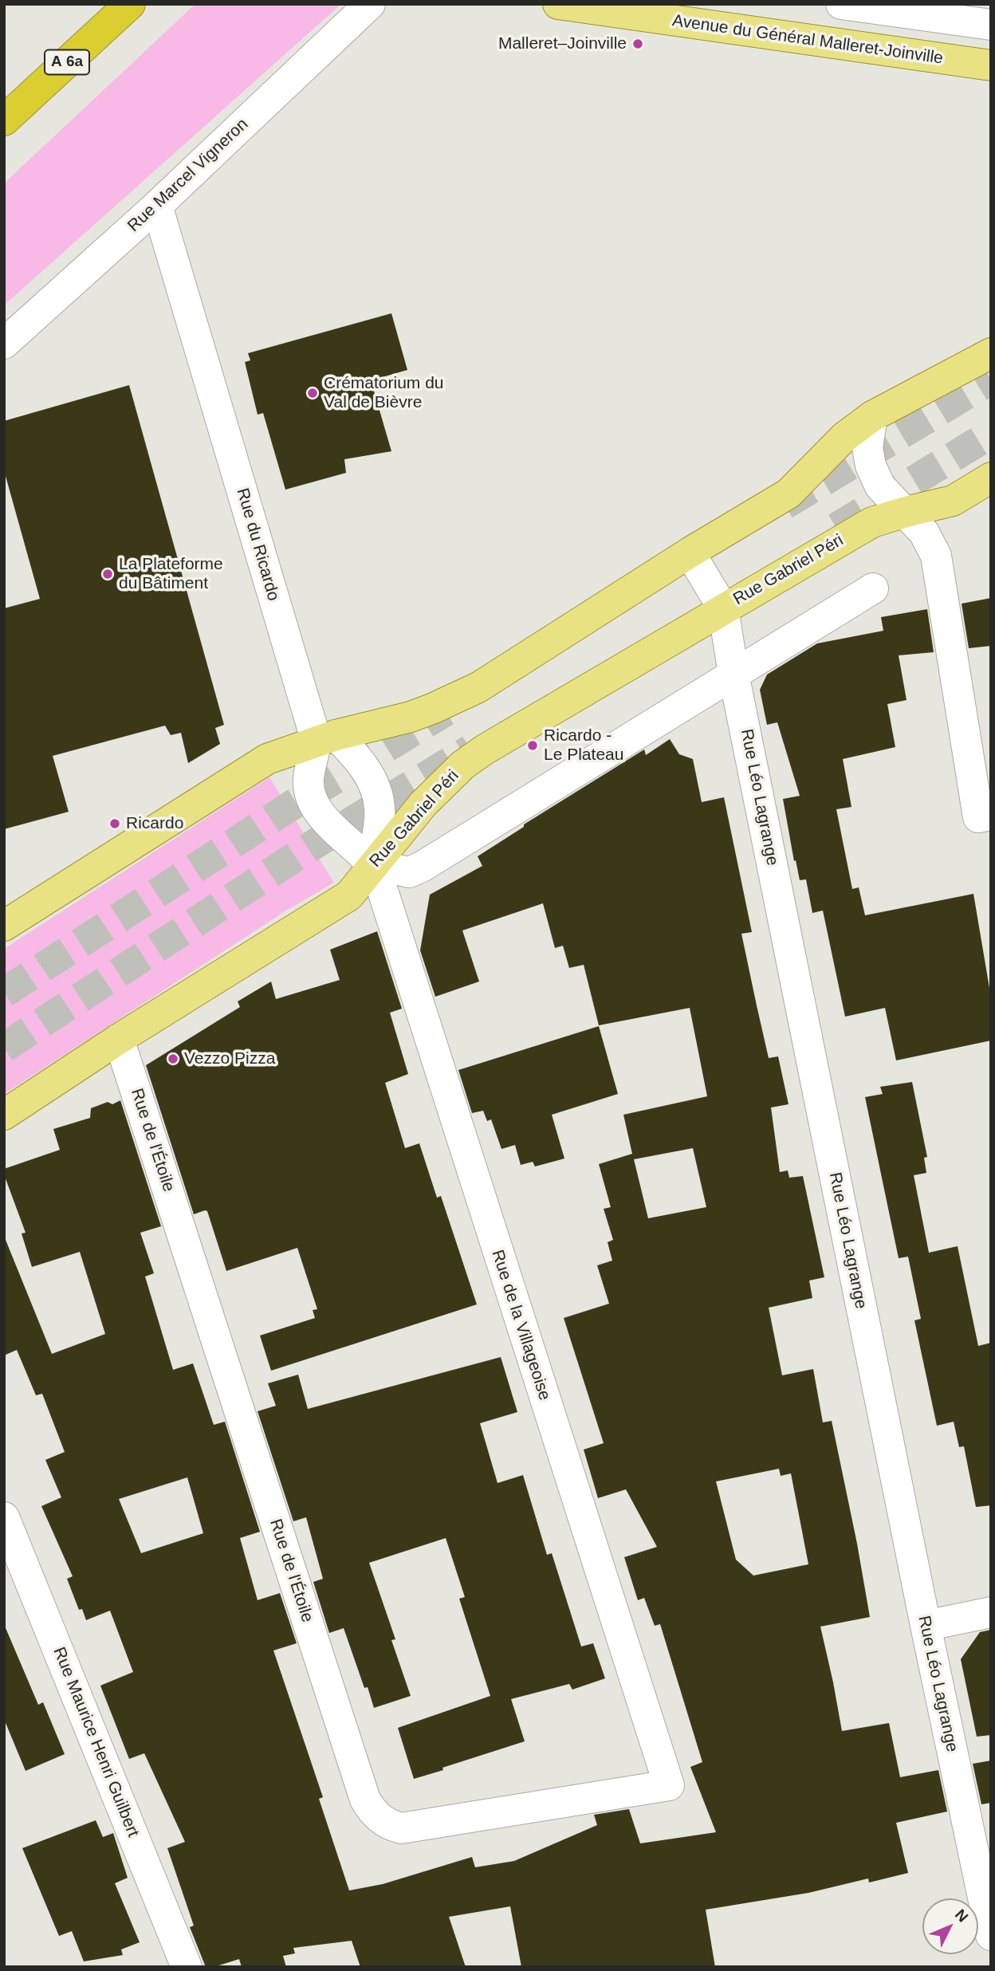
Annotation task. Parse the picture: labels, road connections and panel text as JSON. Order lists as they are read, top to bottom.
{
  "streets": {
    "highway": ["A 6a"],
    "main road": ["Avenue du Général Malleret-Joinville", "Rue Gabriel Péri"],
    "street": [
      "Rue Marcel Vigneron",
      "Rue du Ricardo",
      "Rue Léo Lagrange",
      "Rue de l'Étoile",
      "Rue de la Villageoise",
      "Rue Maurice Henri Guilbert"
    ]
  },
  "crossings": [
    ["Rue Marcel Vigneron", "Rue du Ricardo"],
    ["Rue du Ricardo", "Rue Gabriel Péri"],
    ["Rue du Ricardo", "Rue de la Villageoise"],
    ["Rue Gabriel Péri", "Rue Léo Lagrange"],
    ["Rue Gabriel Péri", "Rue de l'Étoile"],
    ["Rue Gabriel Péri", "Rue de la Villageoise"],
    ["Rue de l'Étoile", "Rue de la Villageoise"]
  ],
  "places": [
    "Malleret–Joinville",
    "Crématorium du Val de Bièvre",
    "La Plateforme du Bâtiment",
    "Ricardo - Le Plateau",
    "Ricardo",
    "Vezzo Pizza"
  ],
  "north": "top right"
}
